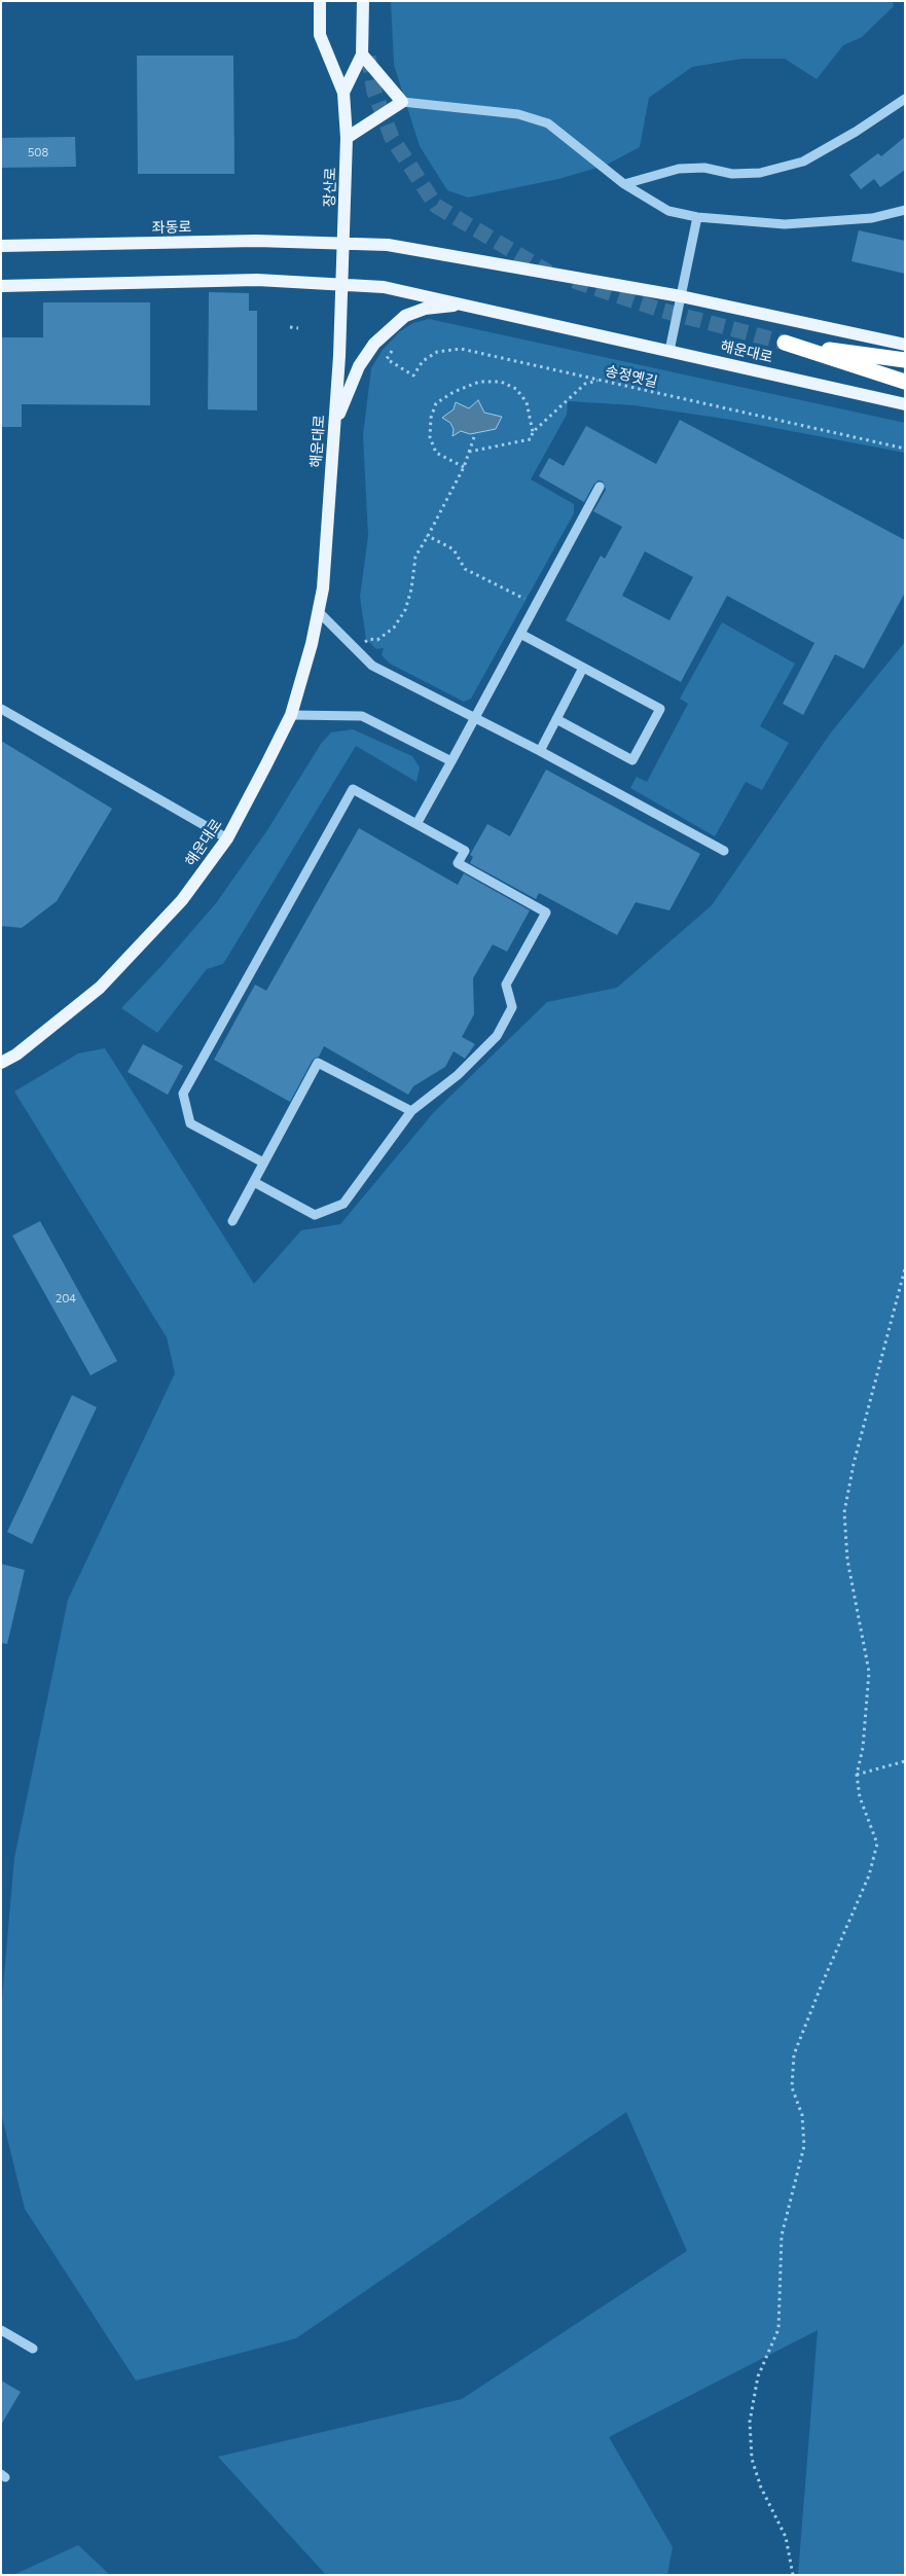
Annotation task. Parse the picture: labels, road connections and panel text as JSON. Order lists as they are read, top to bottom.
{
  "streets": {
    "main road": ["장산로", "좌동로", "해운대로"],
    "path": ["송정옛길"]
  },
  "crossings": [
    ["장산로", "좌동로"],
    ["장산로", "해운대로"]
  ],
  "house_numbers": ["508", "204"]
}
